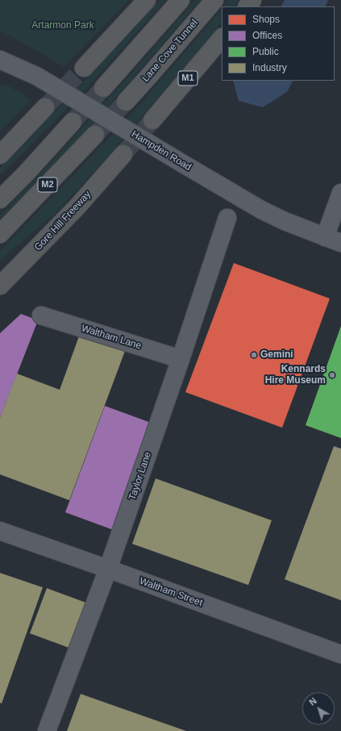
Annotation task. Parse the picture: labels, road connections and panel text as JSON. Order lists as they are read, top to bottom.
{
  "streets": {
    "highway": [
      "Lane Cove Tunnel",
      "M1",
      "M2",
      "Gore Hill Freeway"
    ],
    "street": [
      "Hampden Road",
      "Waltham Lane",
      "Taylor Lane",
      "Waltham Street"
    ]
  },
  "crossings": [
    ["Waltham Lane", "Taylor Lane"],
    ["Taylor Lane", "Waltham Street"]
  ],
  "parks": ["Artarmon Park"],
  "places": ["Gemini", "Kennards Hire Museum"],
  "legend": [
    "Shops",
    "Offices",
    "Public",
    "Industry"
  ],
  "north": "top left"
}
